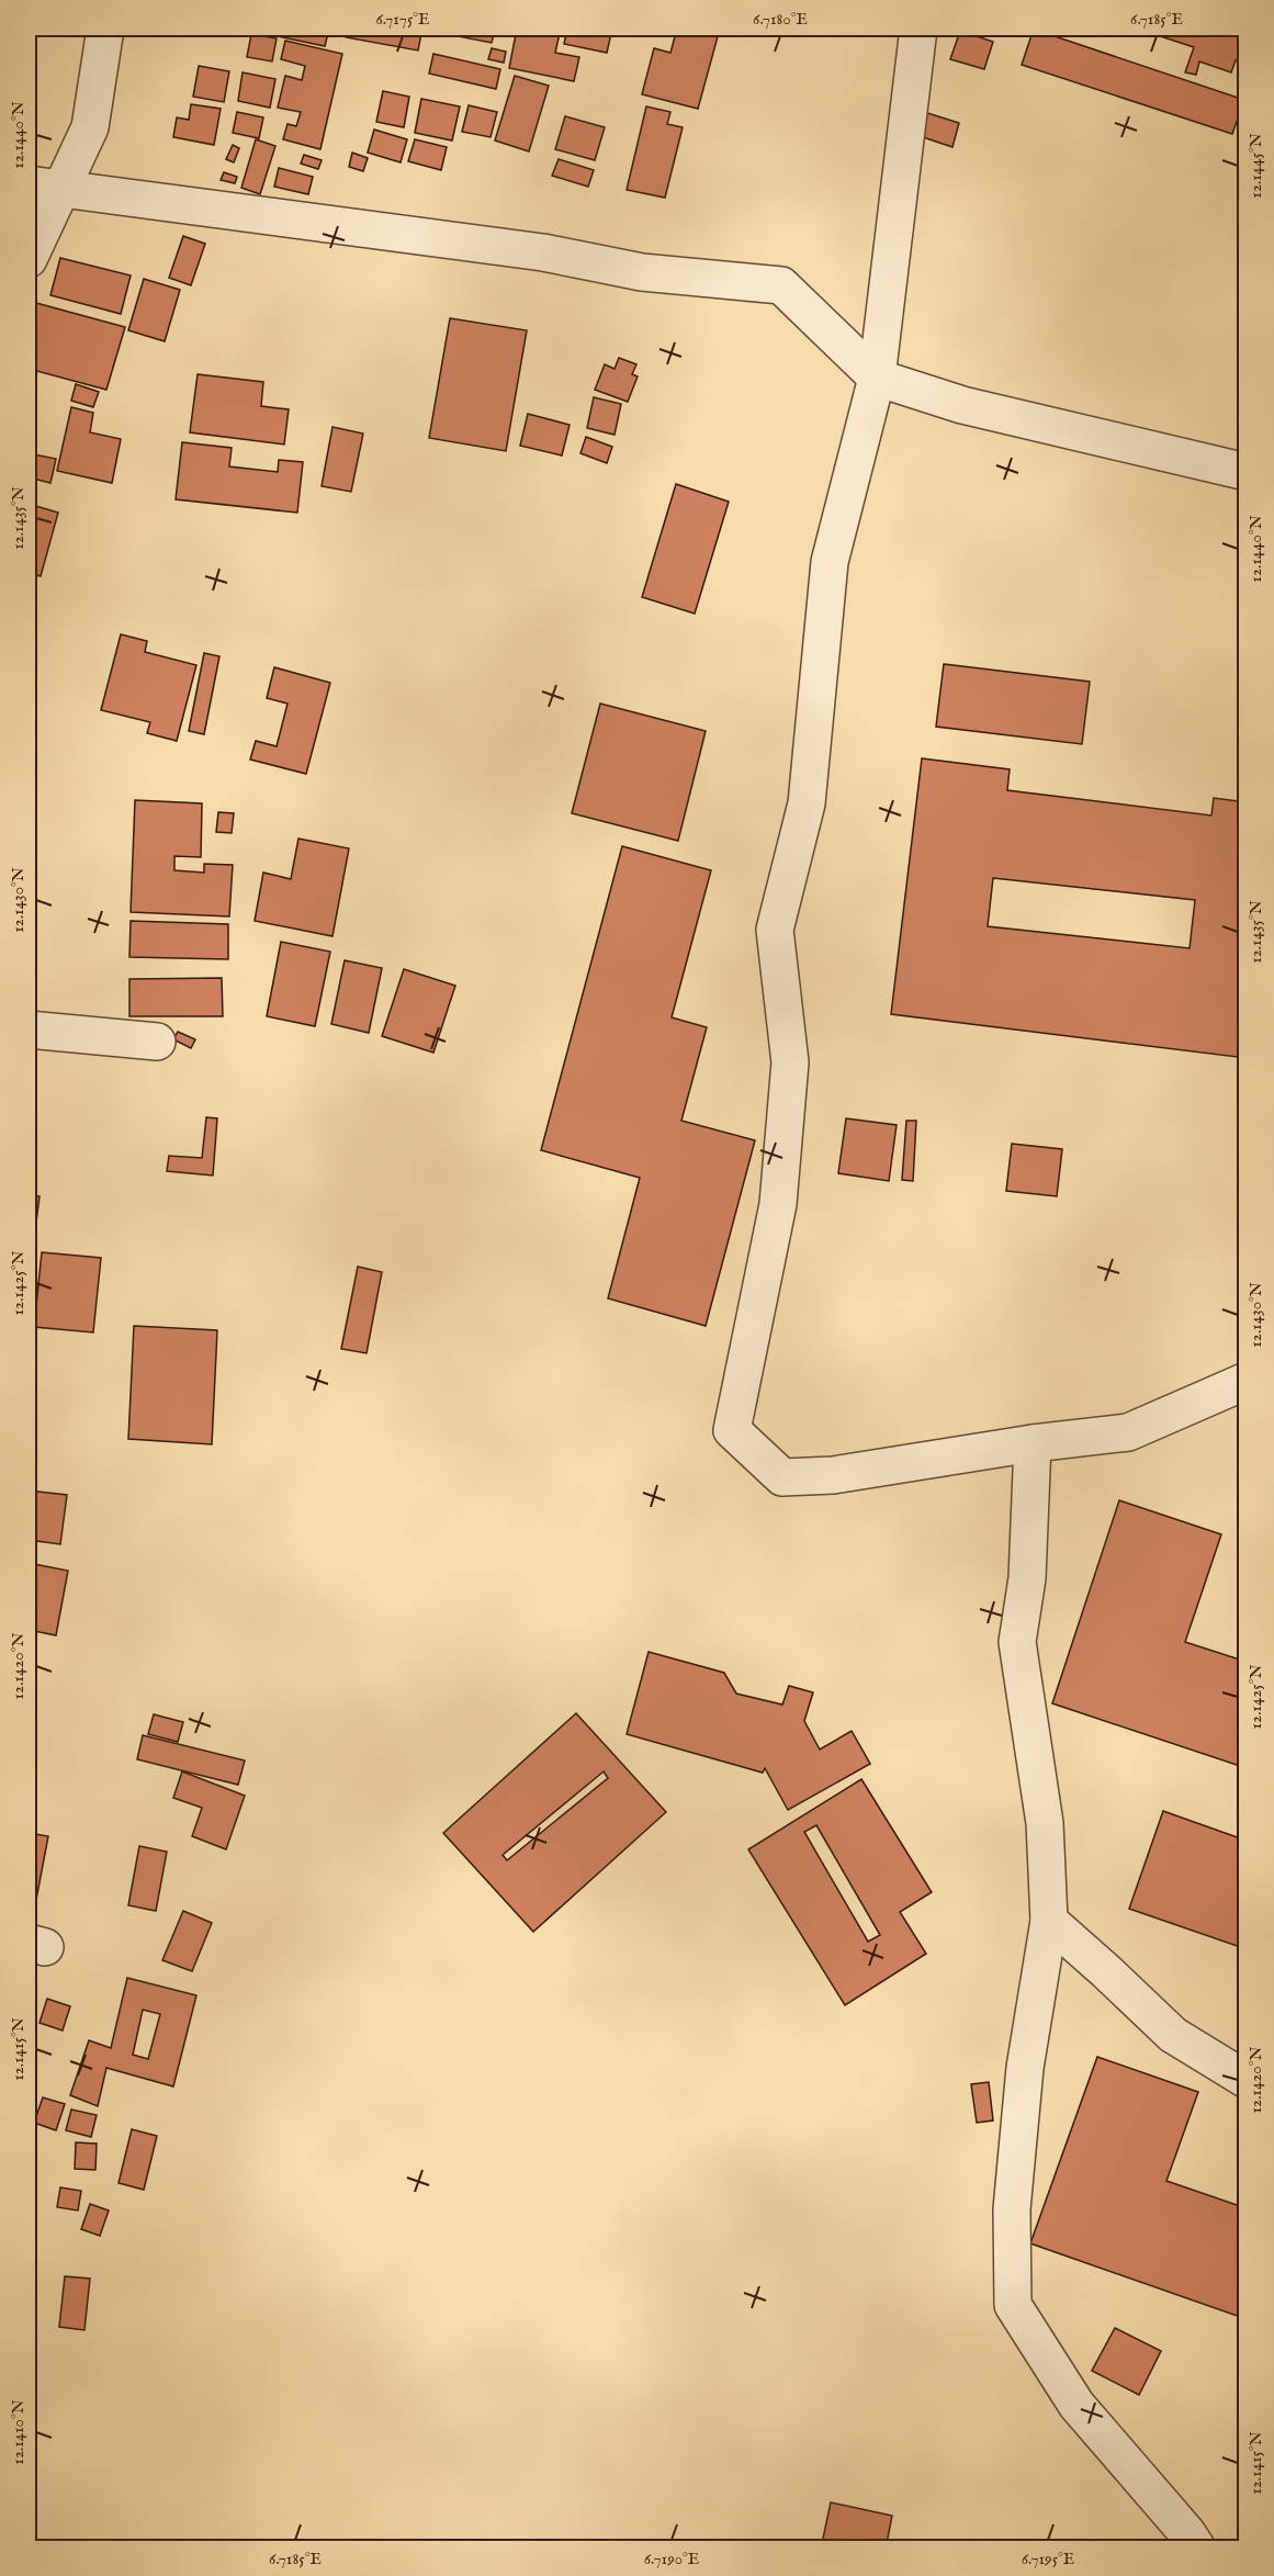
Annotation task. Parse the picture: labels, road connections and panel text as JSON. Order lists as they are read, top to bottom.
{
  "coordinates": [
    "6.7175°E",
    "6.7180°E",
    "6.7185°E",
    "12.1440°N",
    "12.1445°N",
    "12.1435°N",
    "12.1430°N",
    "12.1425°N",
    "12.1420°N",
    "12.1415°N",
    "12.1410°N",
    "6.7190°E",
    "6.7195°E"
  ]
}
